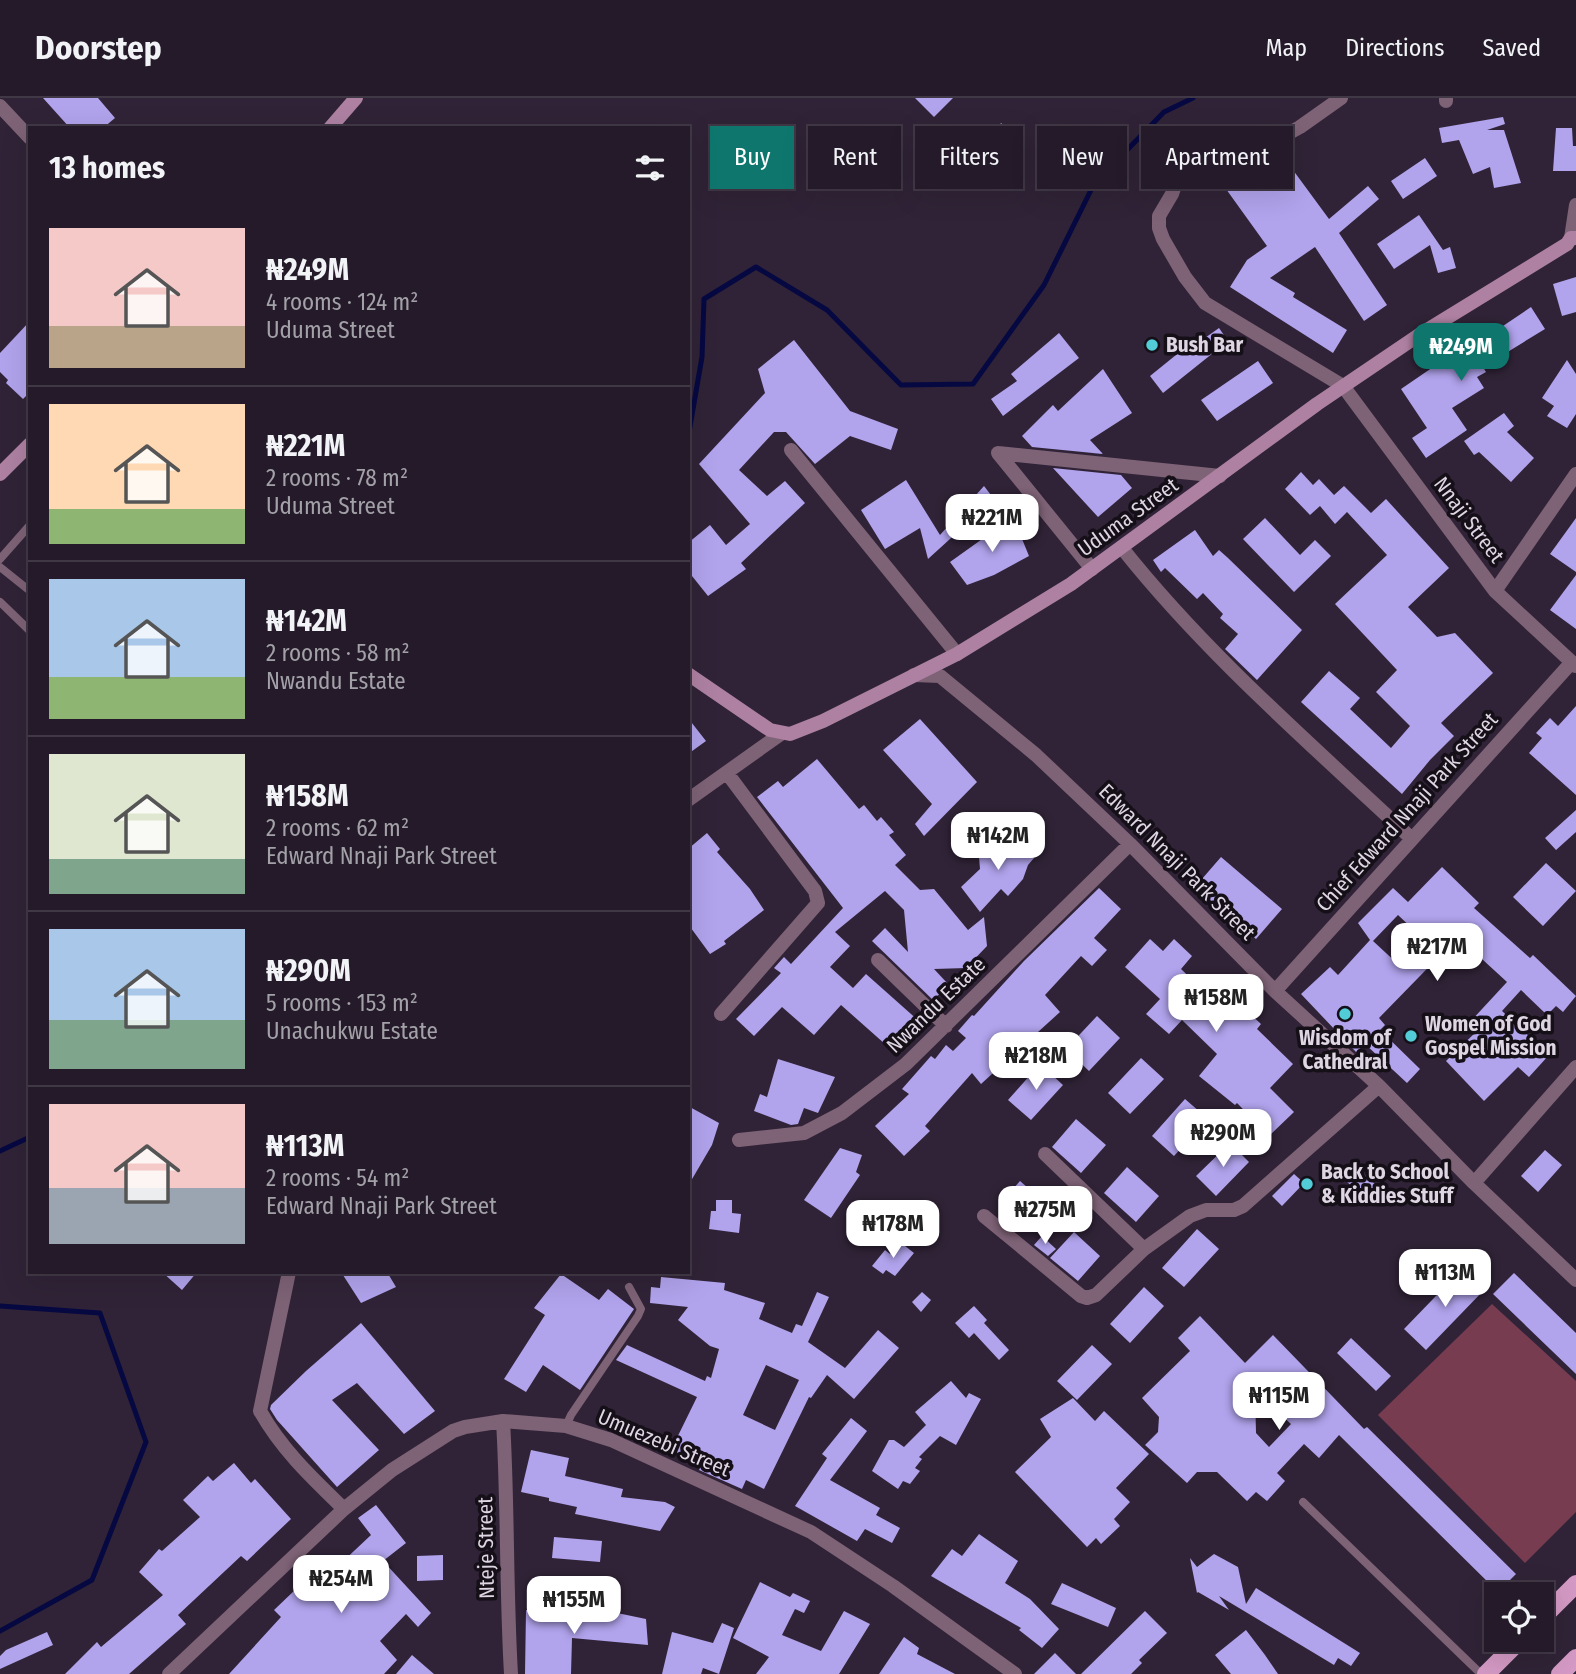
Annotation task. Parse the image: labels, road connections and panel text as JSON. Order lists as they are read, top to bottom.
{
  "streets": {
    "street": [
      "Uduma Street",
      "Nnaji Street",
      "Chief Edward Nnaji Park Street",
      "Edward Nnaji Park Street",
      "Nwandu Estate",
      "Umuezebi Street",
      "Nteje Street"
    ]
  },
  "crossings": [
    ["Uduma Street", "Nnaji Street"],
    ["Uduma Street", "Edward Nnaji Park Street"],
    ["Nnaji Street", "Chief Edward Nnaji Park Street"],
    ["Chief Edward Nnaji Park Street", "Edward Nnaji Park Street"],
    ["Edward Nnaji Park Street", "Nwandu Estate"],
    ["Umuezebi Street", "Nteje Street"]
  ],
  "places": [
    "Bush Bar",
    "Wisdom of Cathedral",
    "Women of God Gospel Mission",
    "Back to School & Kiddies Stuff"
  ],
  "page": {
    "header": "Doorstep",
    "nav": ["Map", "Directions", "Saved"],
    "chip": [
      "Buy",
      "Rent",
      "Filters",
      "New",
      "Apartment"
    ],
    "heading": "13 homes",
    "list": [
      {
        "name": "₦249M",
        "note": "4 rooms · 124 m² · Uduma Street"
      },
      {
        "name": "₦221M",
        "note": "2 rooms · 78 m² · Uduma Street"
      },
      {
        "name": "₦142M",
        "note": "2 rooms · 58 m² · Nwandu Estate"
      },
      {
        "name": "₦158M",
        "note": "2 rooms · 62 m² · Edward Nnaji Park Street"
      },
      {
        "name": "₦290M",
        "note": "5 rooms · 153 m² · Unachukwu Estate"
      },
      {
        "name": "₦113M",
        "note": "2 rooms · 54 m² · Edward Nnaji Park Street"
      }
    ],
    "price": [
      "₦249M",
      "₦221M",
      "₦142M",
      "₦217M",
      "₦158M",
      "₦218M",
      "₦290M",
      "₦275M",
      "₦178M",
      "₦113M",
      "₦115M",
      "₦254M",
      "₦155M"
    ]
  }
}
